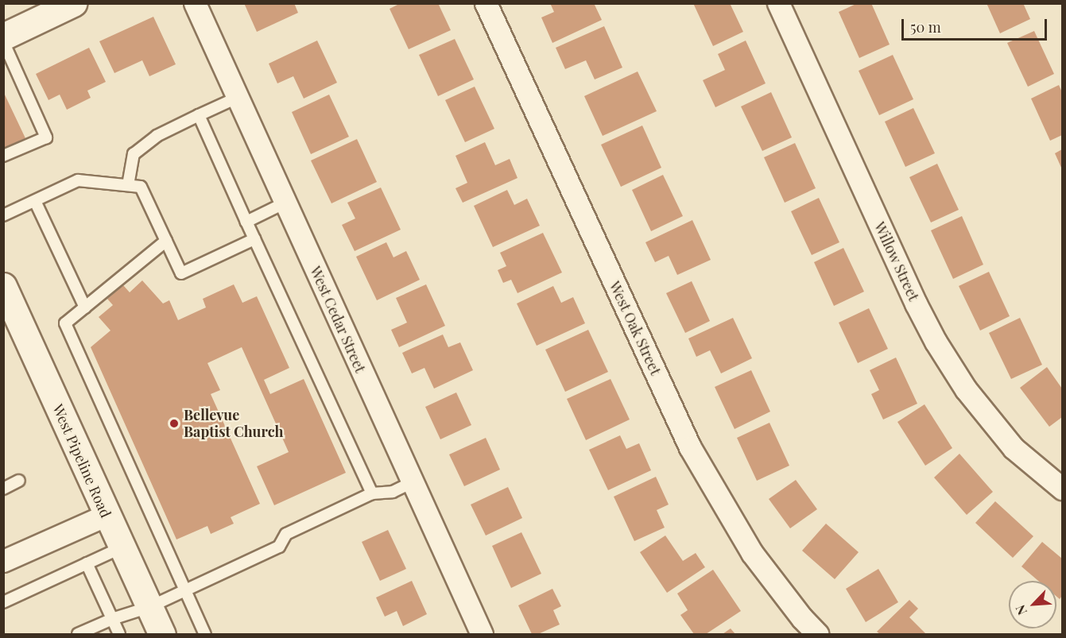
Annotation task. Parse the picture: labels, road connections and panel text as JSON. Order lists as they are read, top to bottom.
{
  "streets": {
    "main road": ["West Pipeline Road"],
    "street": ["Willow Street", "West Cedar Street", "West Oak Street"]
  },
  "places": ["Bellevue Baptist Church"],
  "scale_bar": "50 m",
  "north": "bottom left"
}
